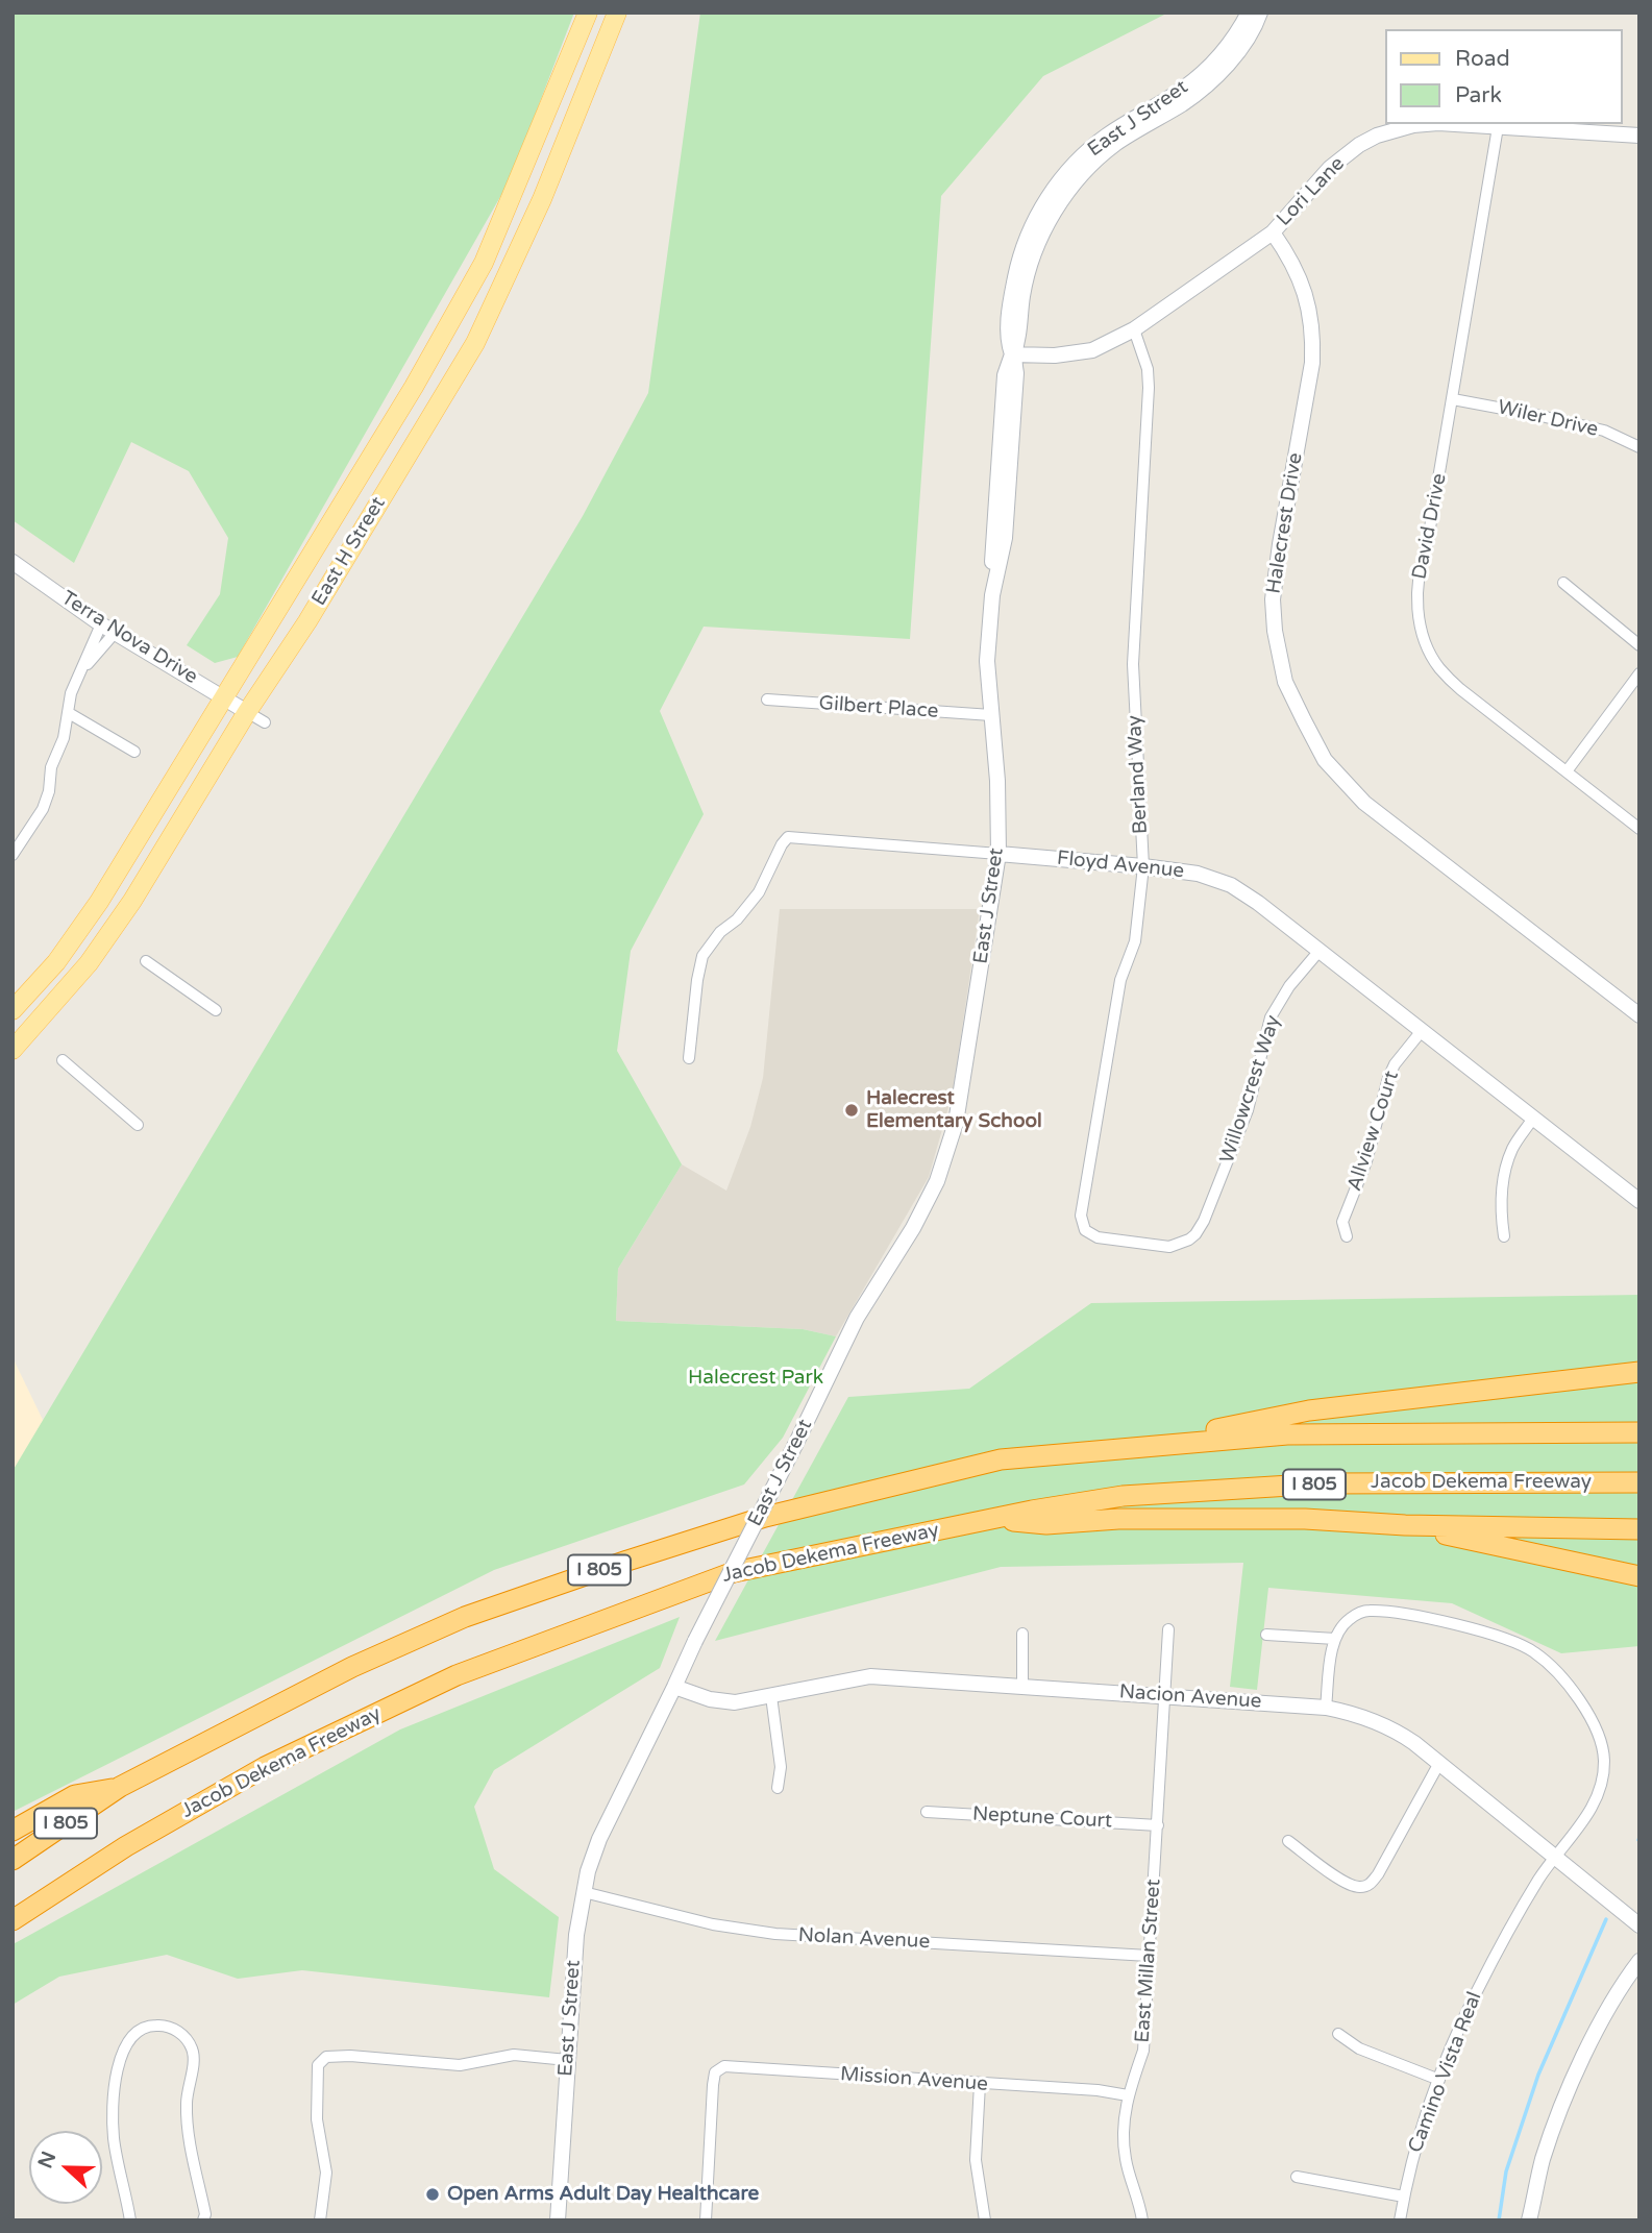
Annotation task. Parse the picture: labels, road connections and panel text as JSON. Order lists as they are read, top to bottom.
{
  "streets": {
    "highway": ["Jacob Dekema Freeway", "I 805"],
    "main road": ["East H Street"],
    "street": [
      "East J Street",
      "Lori Lane",
      "Wiler Drive",
      "Halecrest Drive",
      "David Drive",
      "Terra Nova Drive",
      "Gilbert Place",
      "Berland Way",
      "Floyd Avenue",
      "Willowcrest Way",
      "Allview Court",
      "Nacion Avenue",
      "Neptune Court",
      "Nolan Avenue",
      "East Millan Street",
      "Camino Vista Real",
      "Mission Avenue"
    ]
  },
  "crossings": [
    ["East J Street", "Lori Lane"],
    ["East J Street", "Gilbert Place"],
    ["East J Street", "Floyd Avenue"],
    ["East J Street", "Nacion Avenue"],
    ["East J Street", "Nolan Avenue"],
    ["Lori Lane", "Halecrest Drive"],
    ["Lori Lane", "David Drive"],
    ["Lori Lane", "Berland Way"],
    ["Wiler Drive", "David Drive"],
    ["East H Street", "Terra Nova Drive"],
    ["Berland Way", "Floyd Avenue"],
    ["Berland Way", "Willowcrest Way"],
    ["Floyd Avenue", "Willowcrest Way"],
    ["Floyd Avenue", "Allview Court"],
    ["Nacion Avenue", "East Millan Street"],
    ["Nacion Avenue", "Camino Vista Real"],
    ["Neptune Court", "East Millan Street"],
    ["Nolan Avenue", "East Millan Street"],
    ["East Millan Street", "Mission Avenue"]
  ],
  "parks": ["Halecrest Park"],
  "places": ["Halecrest Elementary School", "Open Arms Adult Day Healthcare"],
  "legend": ["Road", "Park"],
  "north": "left"
}
